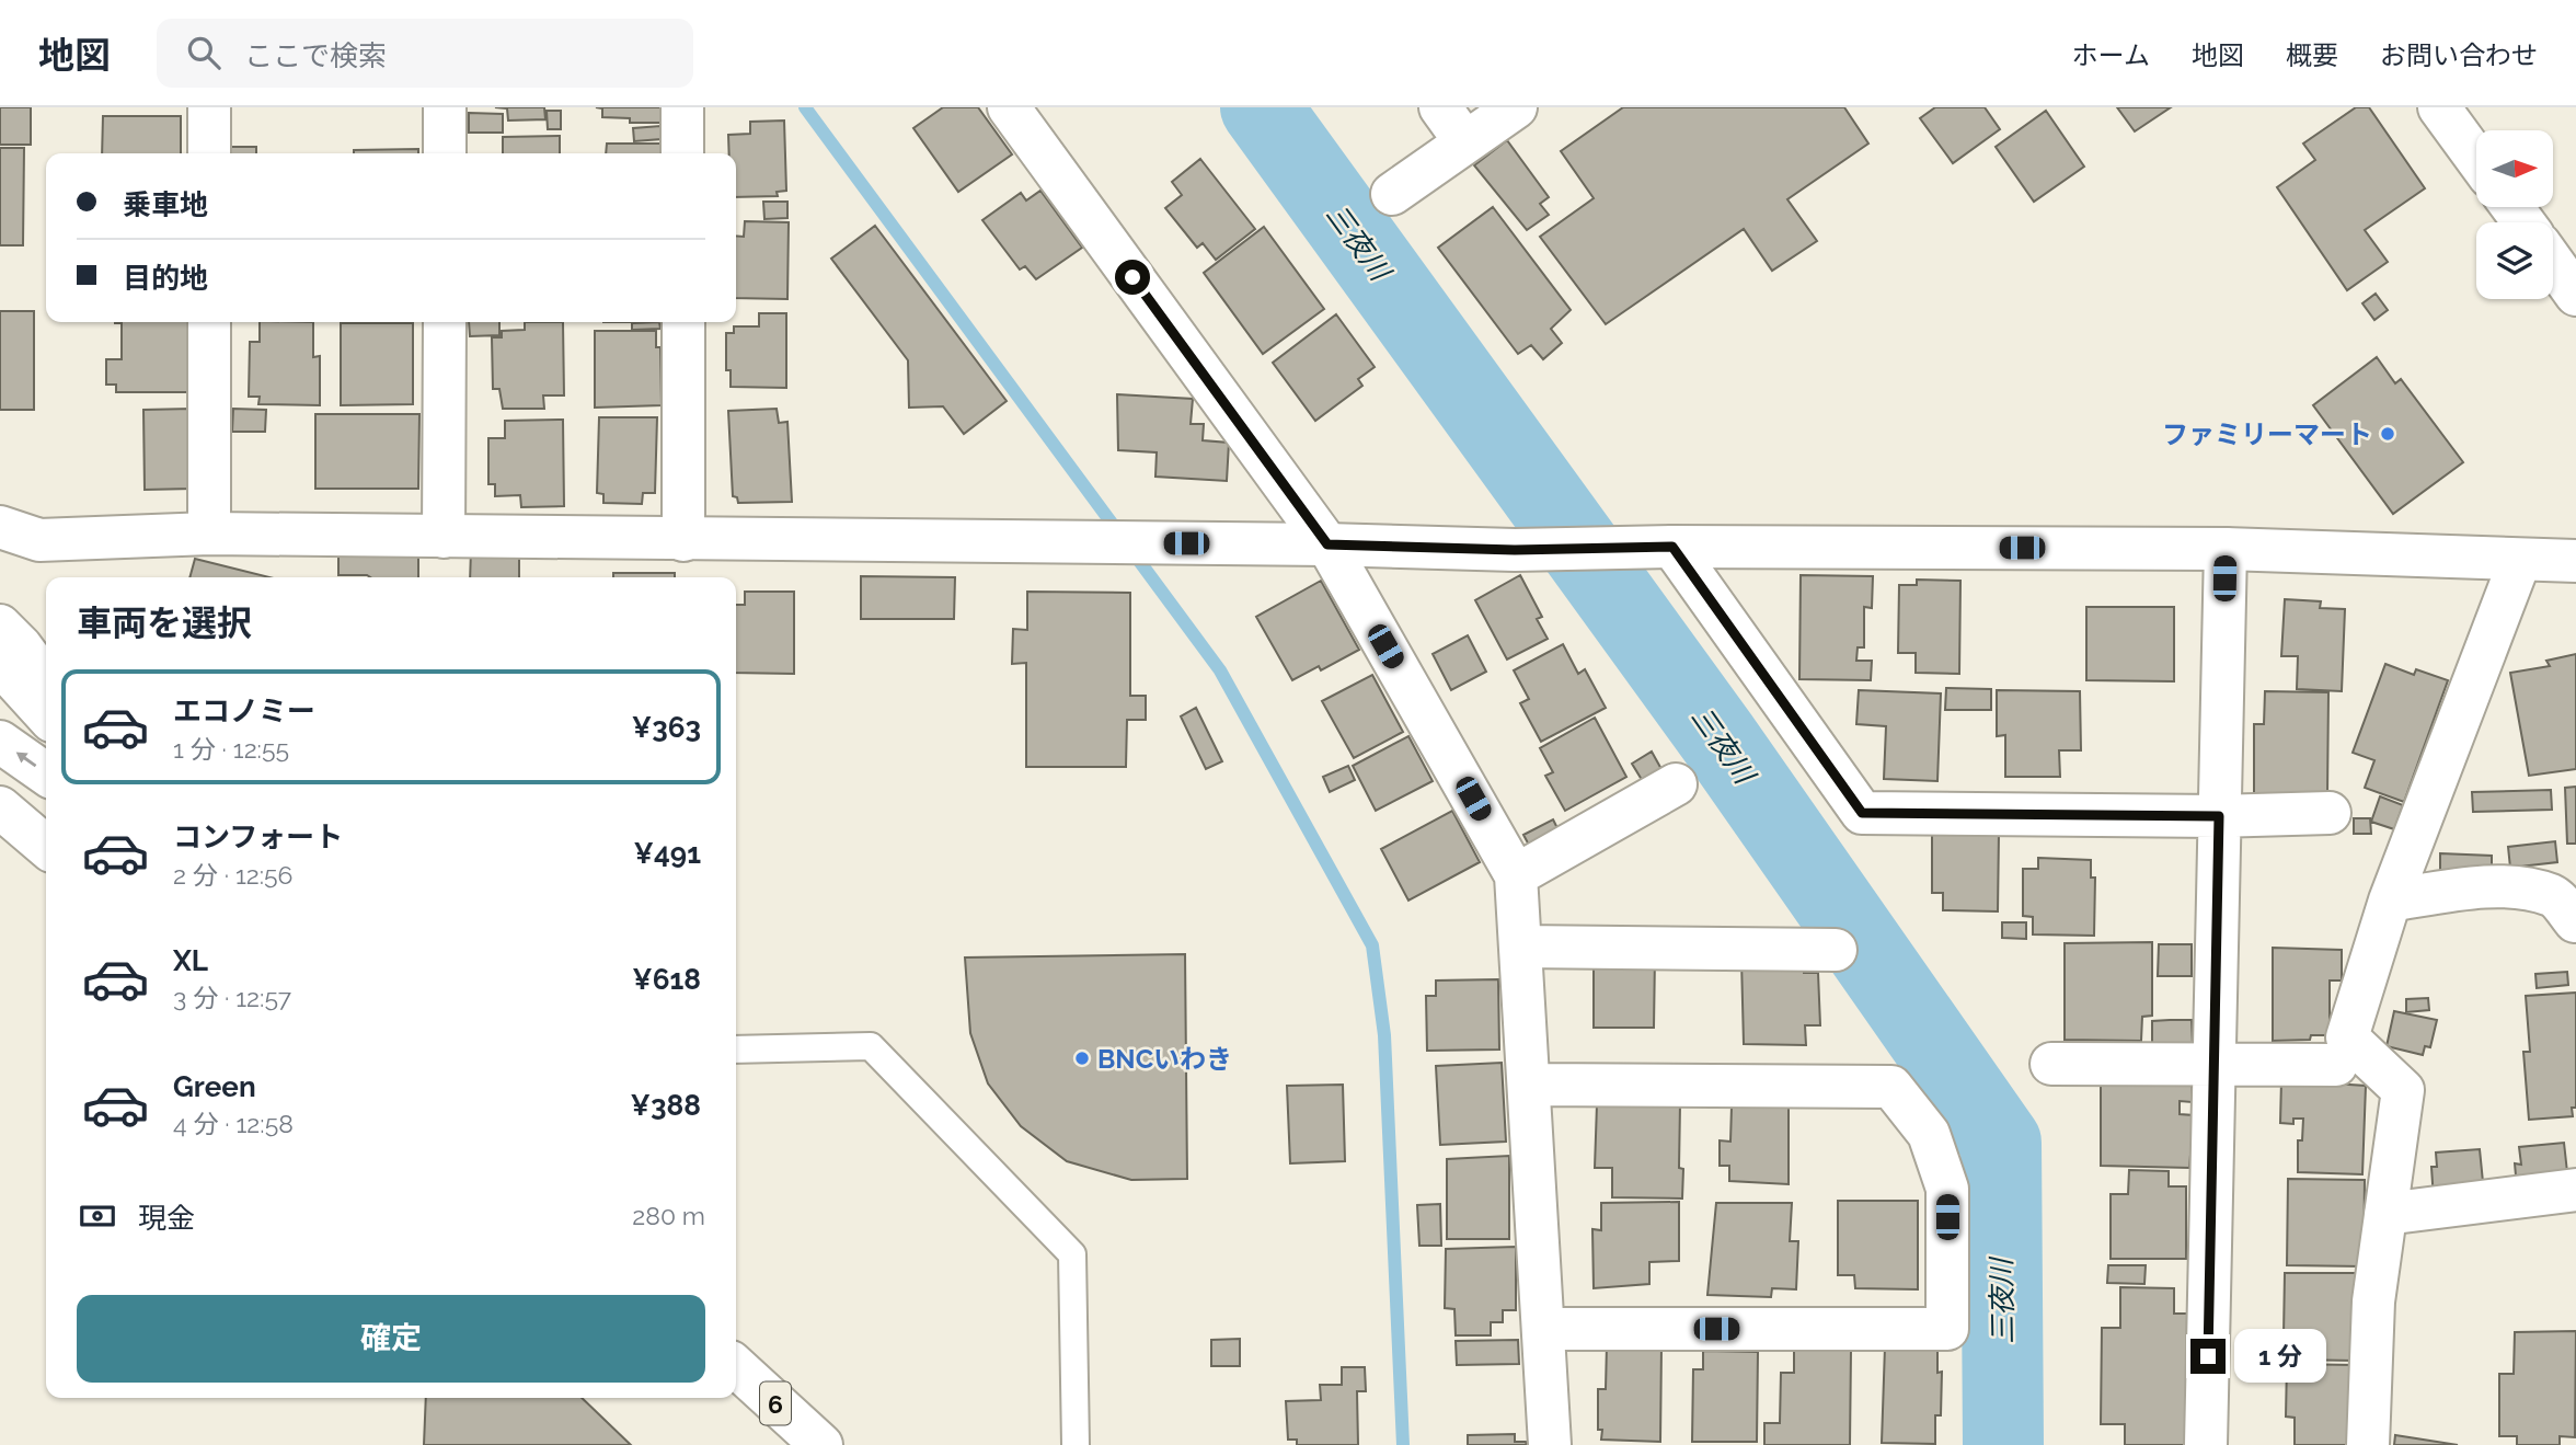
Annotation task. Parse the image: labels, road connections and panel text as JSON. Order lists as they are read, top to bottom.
{
  "streets": {
    "main road": ["6"]
  },
  "water": ["三夜川"],
  "places": ["ファミリーマート", "BNCいわき"],
  "north": "right",
  "page": {
    "header": "地図",
    "search": "ここで検索",
    "nav": [
      "ホーム",
      "地図",
      "概要",
      "お問い合わせ"
    ],
    "banner": ["乗車地", "目的地"],
    "heading": "車両を選択",
    "list": [
      {
        "name": "エコノミー",
        "note": "1 分 · 12:55",
        "value": "¥363"
      },
      {
        "name": "コンフォート",
        "note": "2 分 · 12:56",
        "value": "¥491"
      },
      {
        "name": "XL",
        "note": "3 分 · 12:57",
        "value": "¥618"
      },
      {
        "name": "Green",
        "note": "4 分 · 12:58",
        "value": "¥388"
      }
    ],
    "pay": ["現金", "280 m"],
    "buttons": "確定",
    "bubble": "1 分"
  }
}
